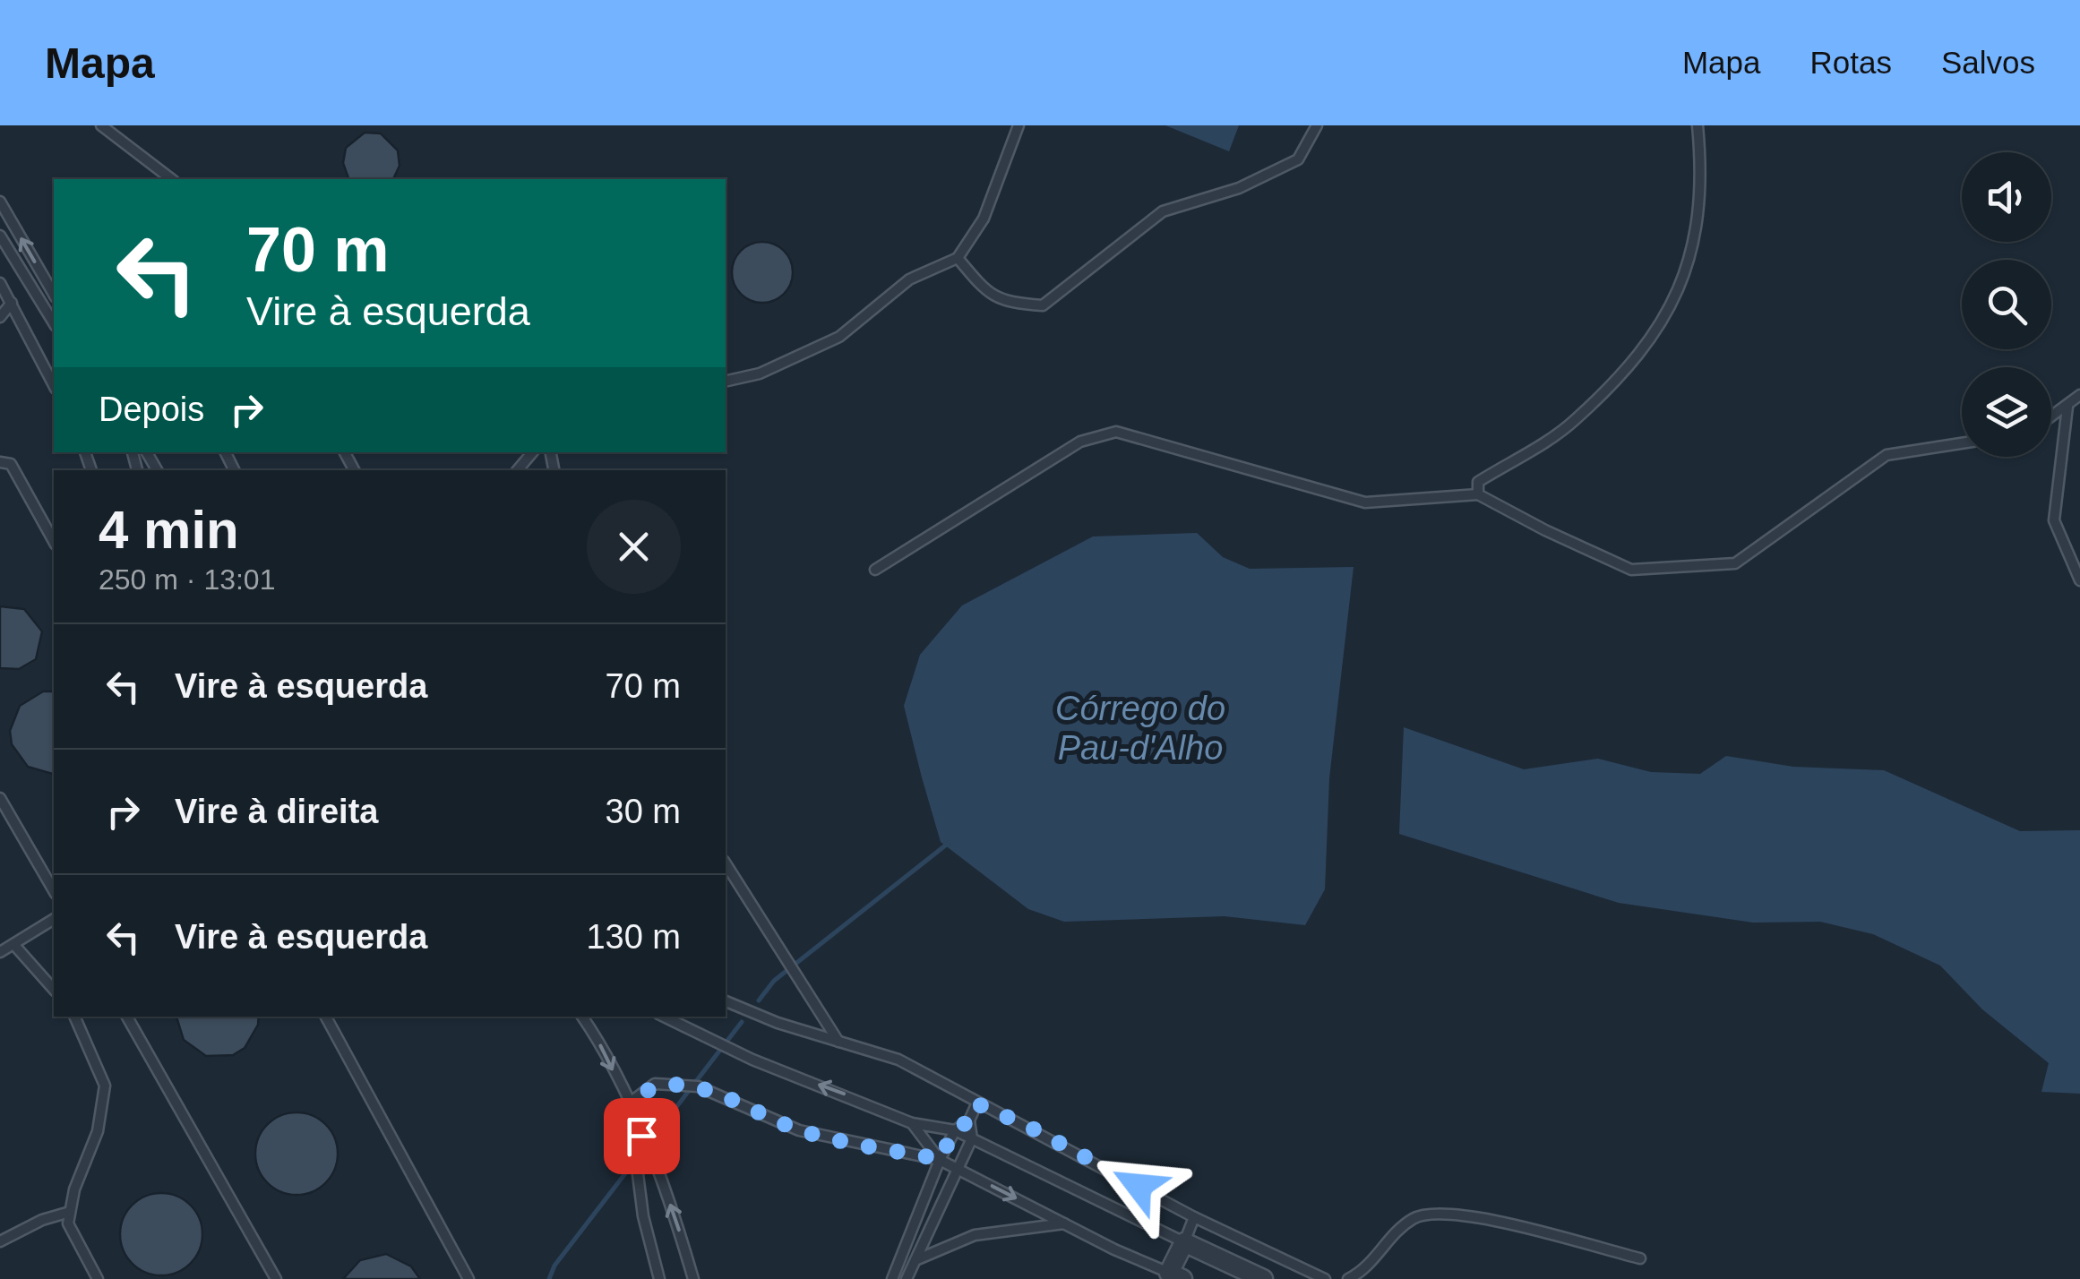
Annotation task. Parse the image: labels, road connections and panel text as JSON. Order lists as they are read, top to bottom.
{
  "water": ["Córrego do Pau-d'Alho"],
  "page": {
    "header": "Mapa",
    "nav": ["Mapa", "Rotas", "Salvos"],
    "turn": ["70 m", "Vire à esquerda"],
    "then": "Depois",
    "heading": ["4 min", "250 m · 13:01"],
    "list": [
      {
        "name": "Vire à esquerda",
        "value": "70 m"
      },
      {
        "name": "Vire à direita",
        "value": "30 m"
      },
      {
        "name": "Vire à esquerda",
        "value": "130 m"
      }
    ]
  }
}
